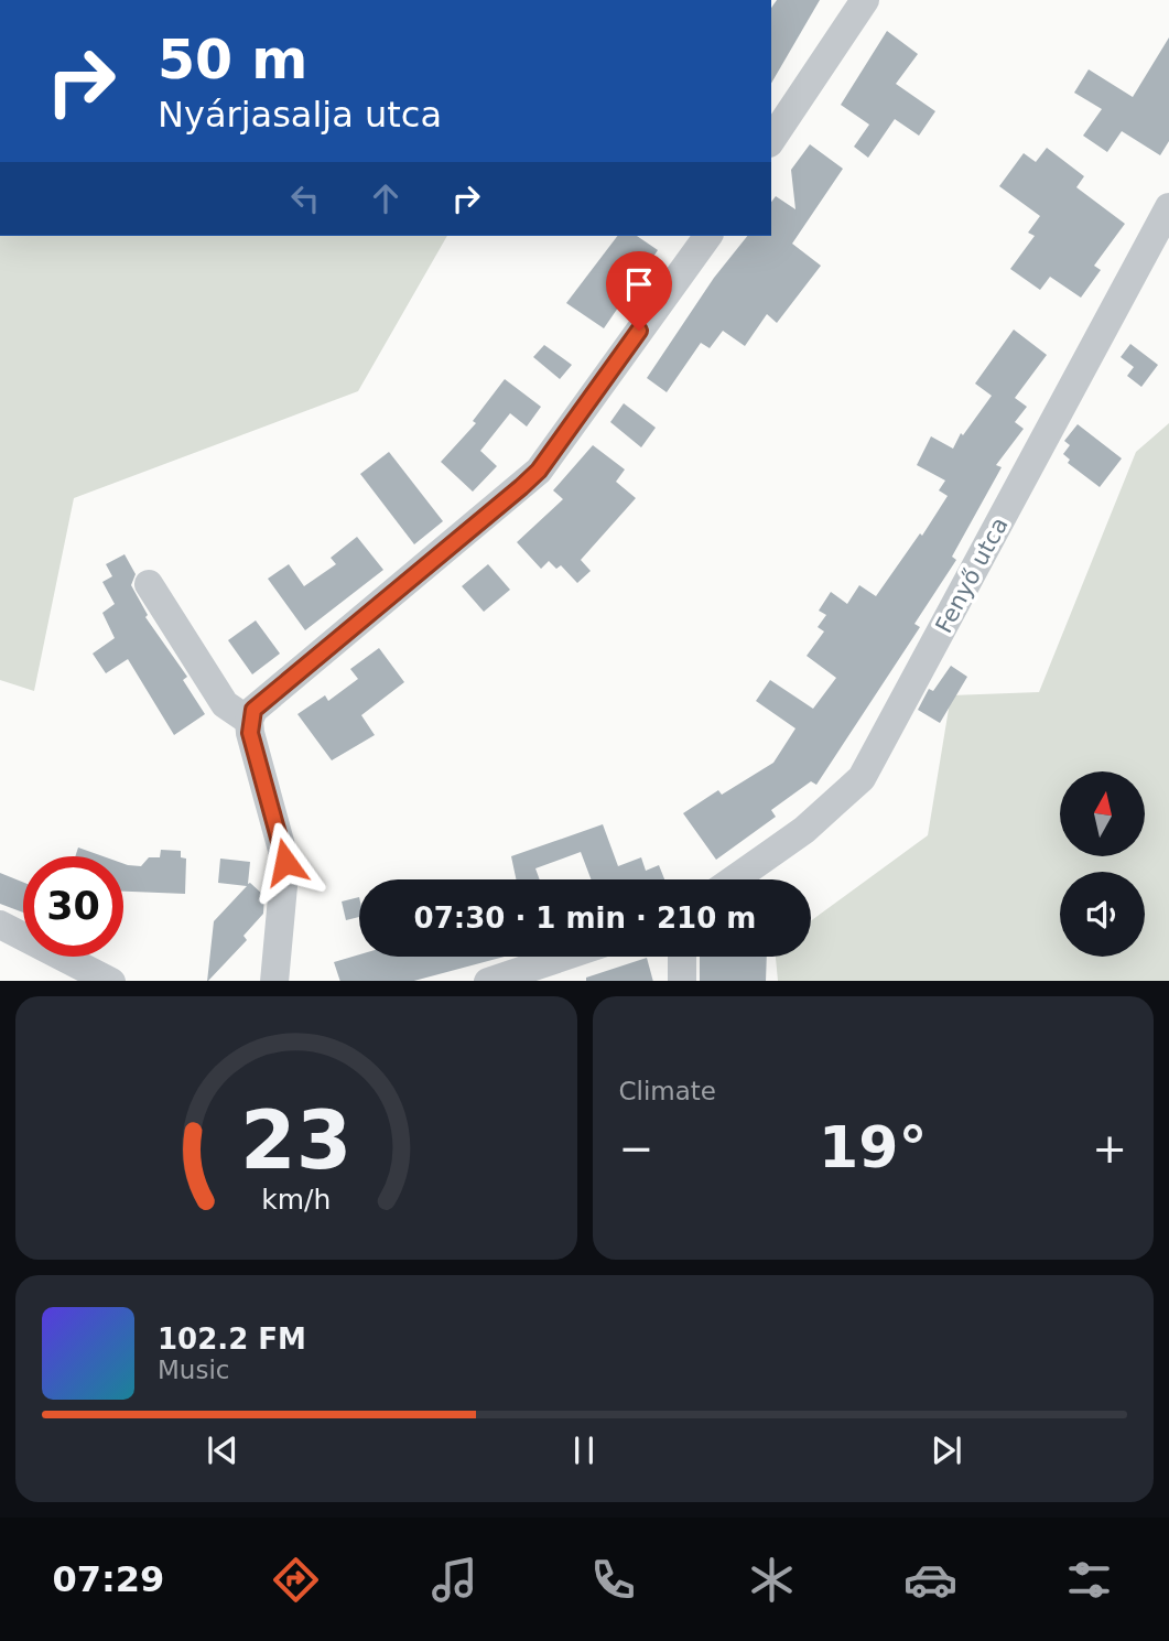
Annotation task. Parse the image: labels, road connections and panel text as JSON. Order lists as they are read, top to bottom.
{
  "streets": {
    "street": ["Fenyő utca"]
  },
  "north": "top",
  "page": {
    "turn": ["50 m", "Nyárjasalja utca"],
    "limit": "30",
    "trip": "07:30 · 1 min · 210 m",
    "tile": "Climate",
    "heat": ["−", "19°", "+"],
    "song": ["102.2 FM", "Music"],
    "tabs": "07:29",
    "gauge": ["23", "km/h"]
  }
}
